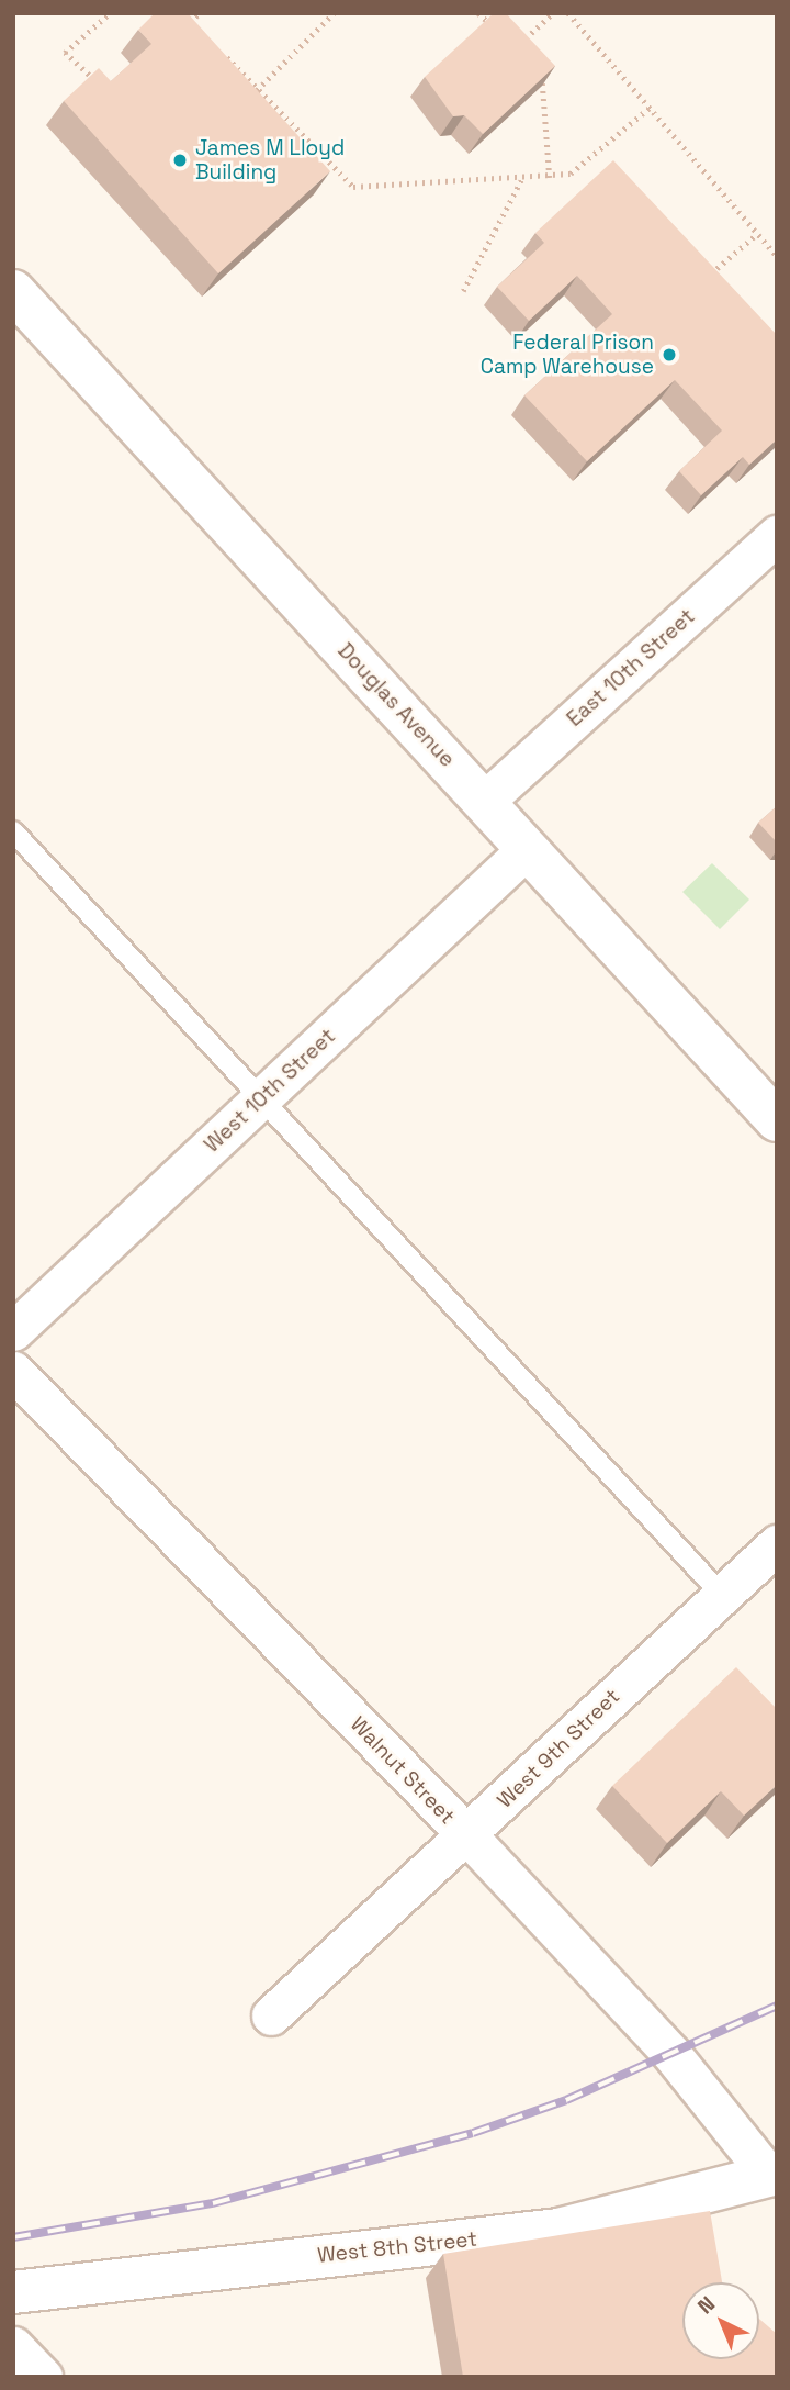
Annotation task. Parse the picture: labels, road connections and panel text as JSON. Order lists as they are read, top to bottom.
{
  "streets": {
    "street": [
      "East 10th Street",
      "Douglas Avenue",
      "West 10th Street",
      "West 9th Street",
      "Walnut Street",
      "West 8th Street"
    ]
  },
  "crossings": [
    ["East 10th Street", "Douglas Avenue"],
    ["Douglas Avenue", "West 10th Street"],
    ["West 9th Street", "Walnut Street"],
    ["Walnut Street", "West 8th Street"]
  ],
  "places": ["James M Lloyd Building", "Federal Prison Camp Warehouse"],
  "north": "top left"
}
